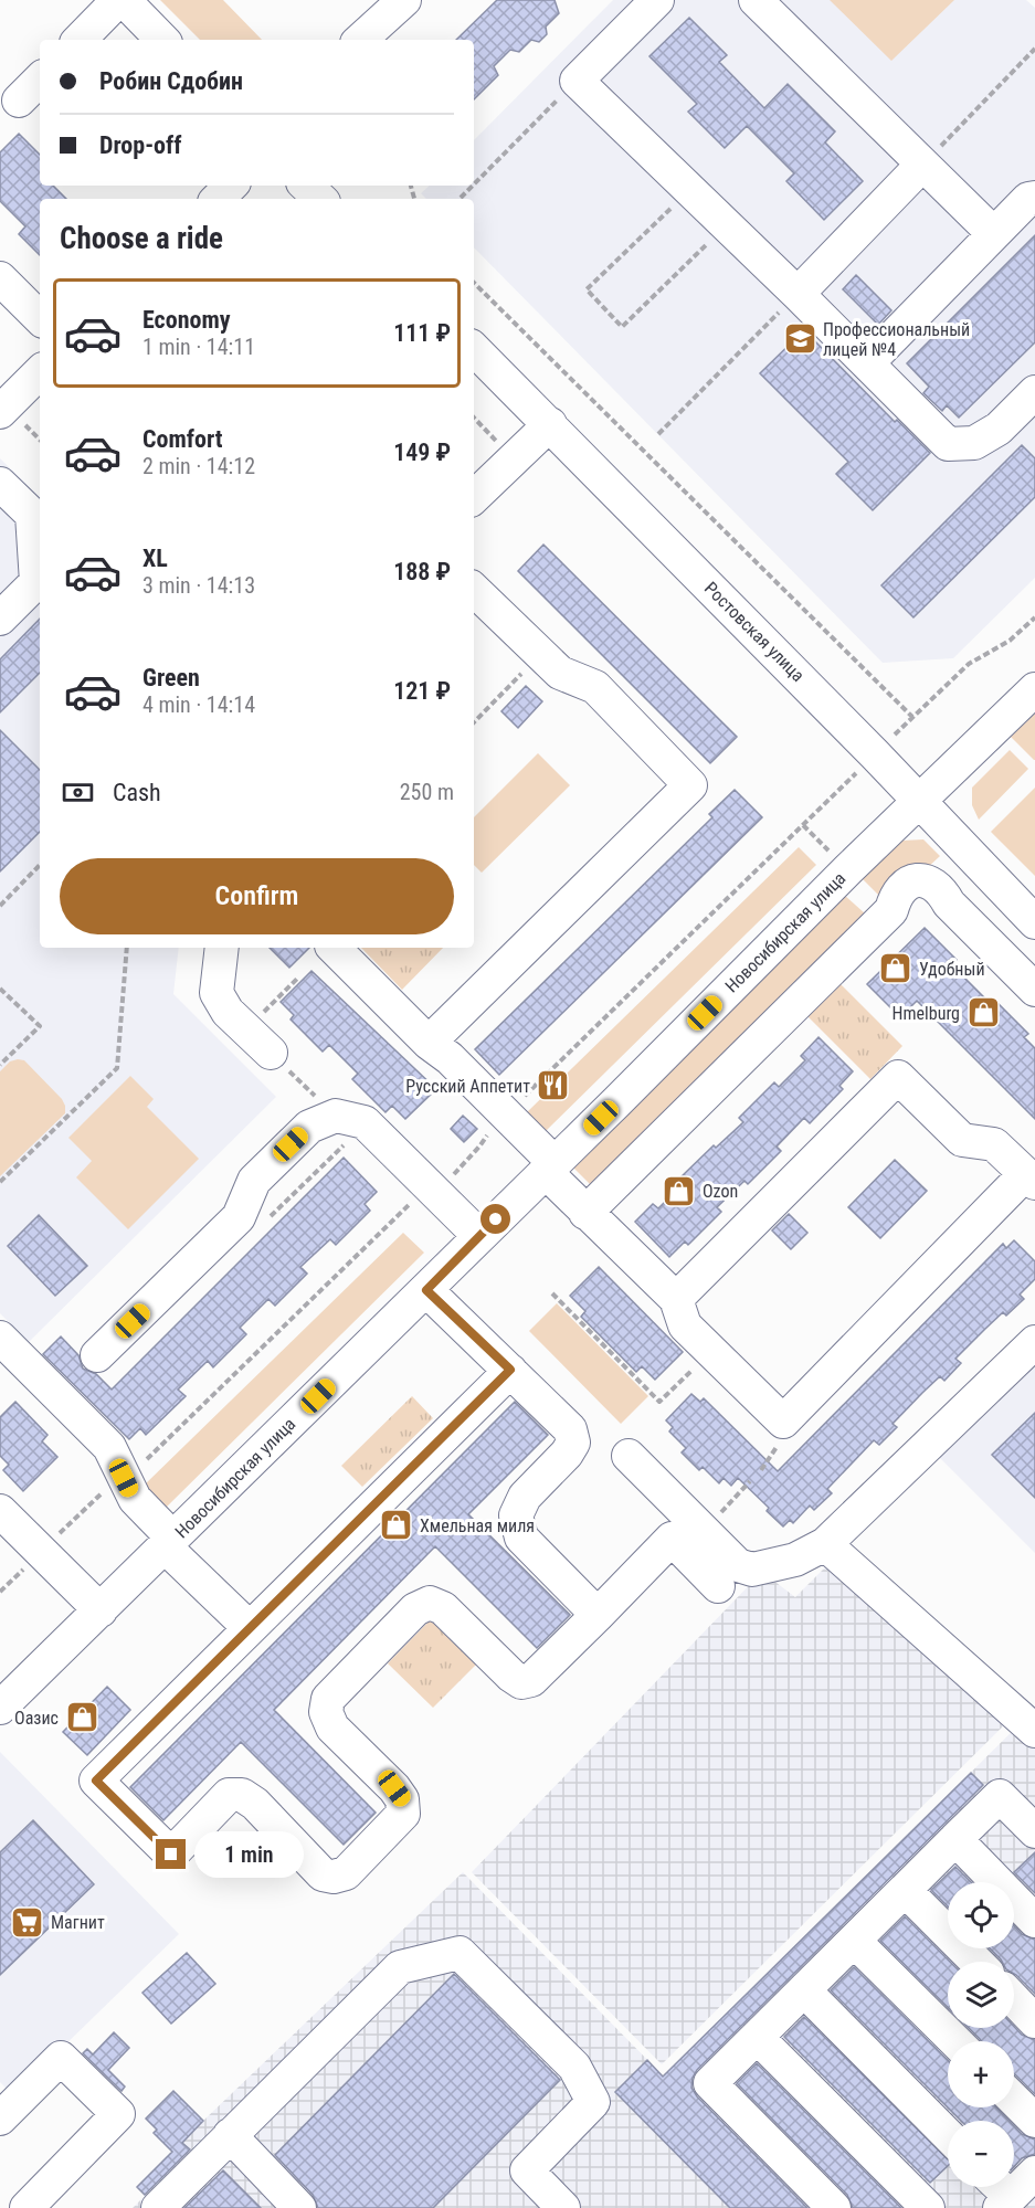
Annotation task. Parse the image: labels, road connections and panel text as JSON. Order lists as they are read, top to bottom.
{
  "streets": {
    "street": ["Ростовская улица", "Новосибирская улица"]
  },
  "crossings": [
    ["Ростовская улица", "Новосибирская улица"]
  ],
  "places": {
    "school or university": ["Профессиональный лицей №4"],
    "shop": [
      "Удобный",
      "Hmelburg",
      "Ozon",
      "Хмельная миля",
      "Оазис"
    ],
    "restaurant": ["Русский Аппетит"],
    "supermarket": ["Магнит"]
  },
  "page": {
    "banner": ["Робин Сдобин", "Drop-off"],
    "heading": "Choose a ride",
    "list": [
      {
        "name": "Economy",
        "note": "1 min · 14:11",
        "value": "111 ₽"
      },
      {
        "name": "Comfort",
        "note": "2 min · 14:12",
        "value": "149 ₽"
      },
      {
        "name": "XL",
        "note": "3 min · 14:13",
        "value": "188 ₽"
      },
      {
        "name": "Green",
        "note": "4 min · 14:14",
        "value": "121 ₽"
      }
    ],
    "pay": ["Cash", "250 m"],
    "buttons": "Confirm",
    "bubble": "1 min",
    "map_buttons": ["+", "−"]
  }
}
